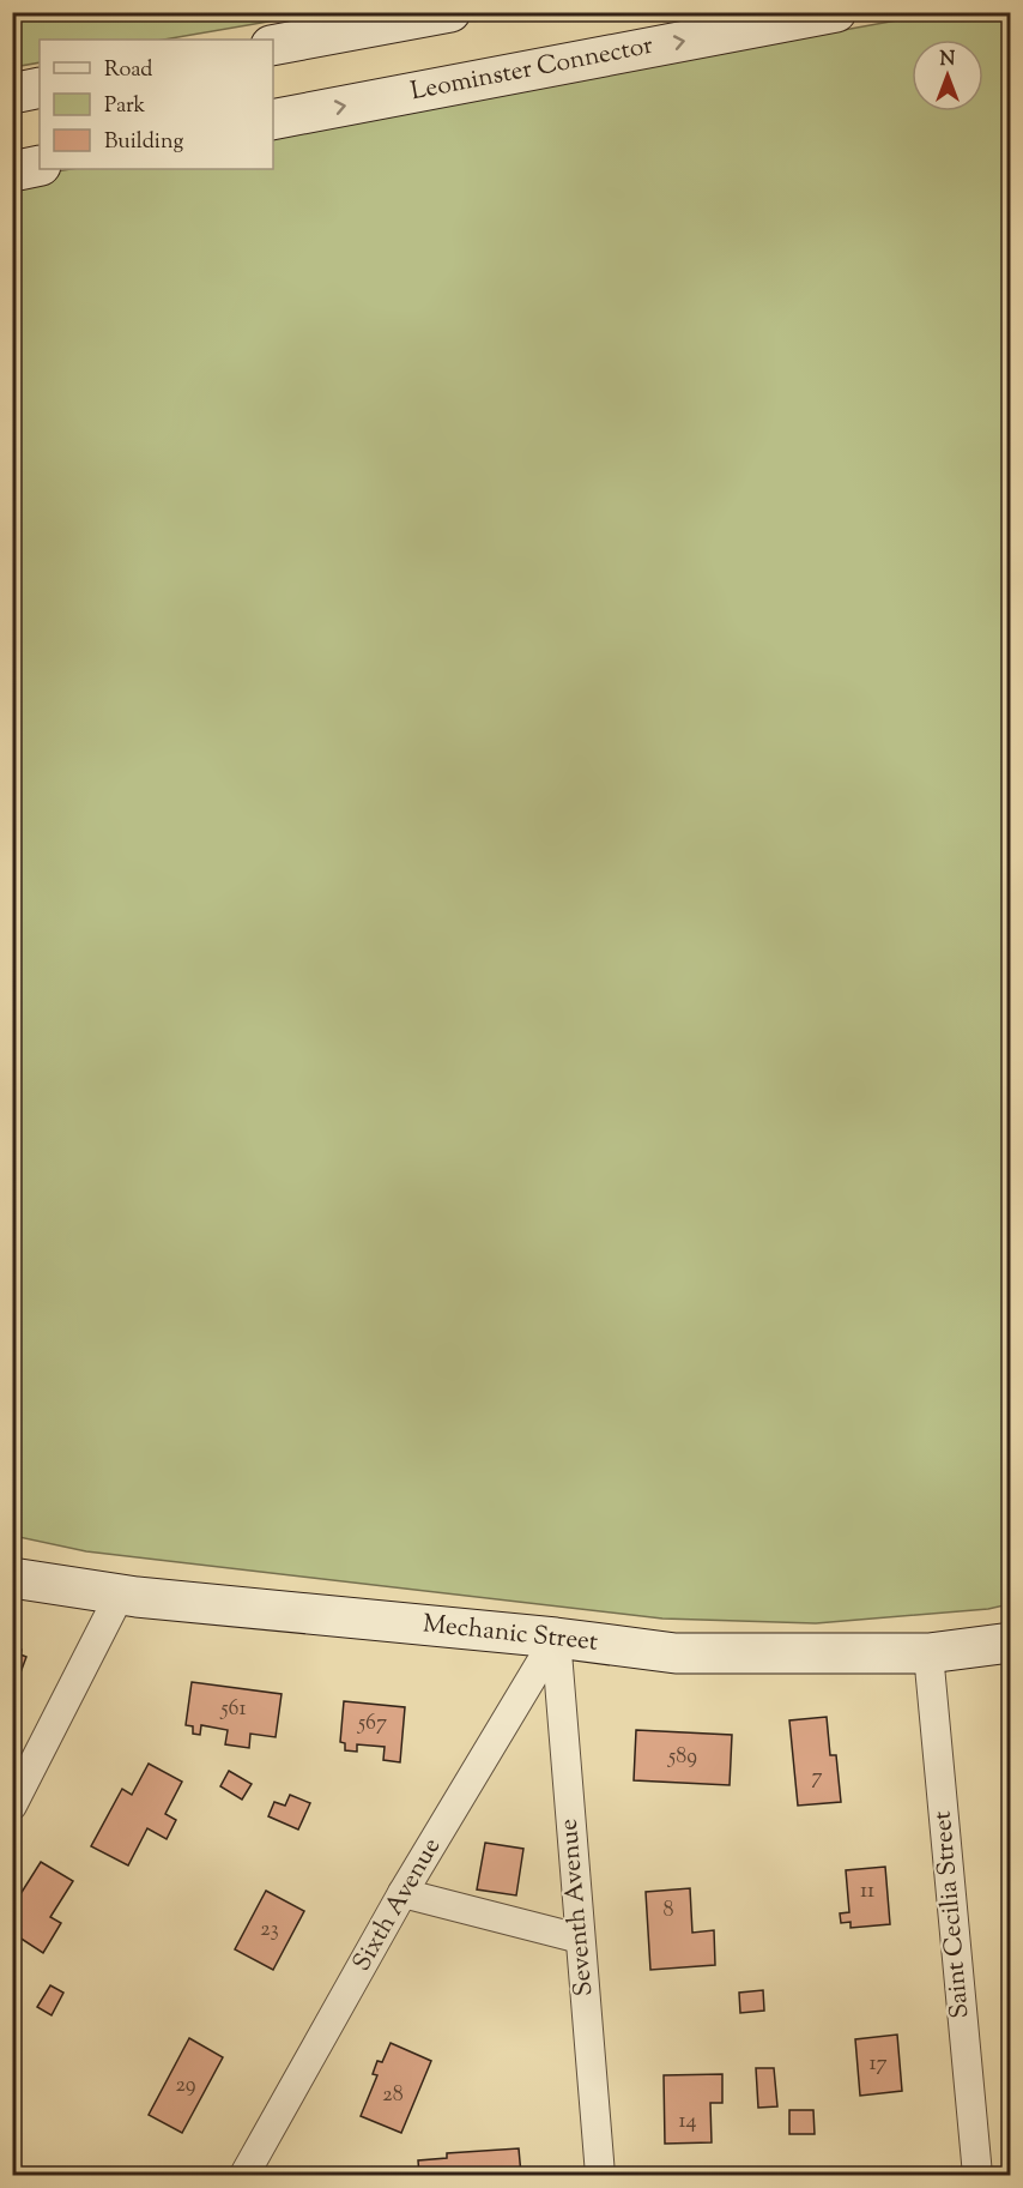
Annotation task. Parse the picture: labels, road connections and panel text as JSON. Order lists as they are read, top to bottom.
{
  "streets": {
    "main road": ["Leominster Connector", "Mechanic Street"],
    "street": ["Sixth Avenue", "Seventh Avenue", "Saint Cecilia Street"]
  },
  "crossings": [
    ["Mechanic Street", "Sixth Avenue"],
    ["Mechanic Street", "Seventh Avenue"],
    ["Mechanic Street", "Saint Cecilia Street"],
    ["Sixth Avenue", "Seventh Avenue"]
  ],
  "house_numbers": [
    "561",
    "567",
    "589",
    "7",
    "11",
    "8",
    "23",
    "17",
    "29",
    "28",
    "14"
  ],
  "legend": ["Road", "Park", "Building"],
  "north": "top"
}
